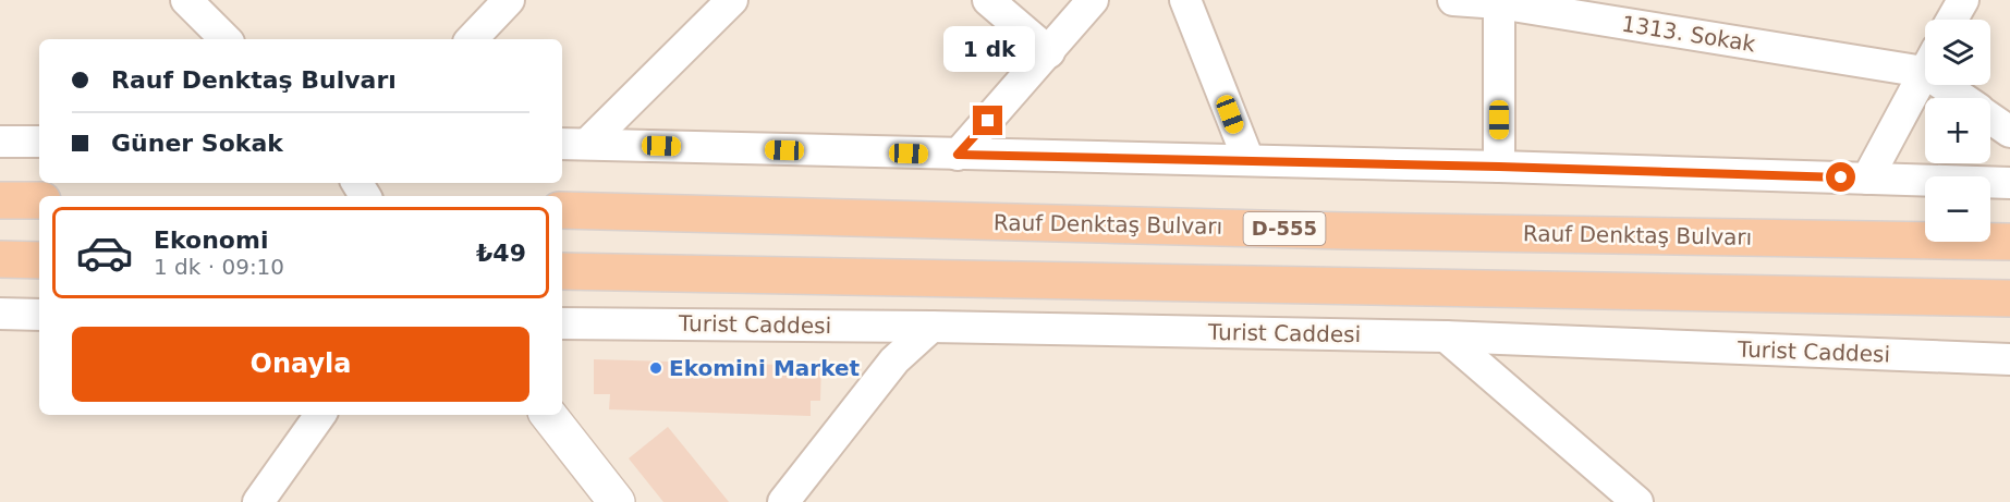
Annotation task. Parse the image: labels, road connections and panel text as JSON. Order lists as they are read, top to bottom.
{
  "streets": {
    "highway": ["Rauf Denktaş Bulvarı", "D-555"],
    "street": ["1313. Sokak", "Turist Caddesi"]
  },
  "places": ["Ekomini Market"],
  "page": {
    "map_buttons": ["+", "−"],
    "bubble": "1 dk",
    "banner": ["Rauf Denktaş Bulvarı", "Güner Sokak"],
    "list": [
      {
        "name": "Ekonomi",
        "note": "1 dk · 09:10",
        "value": "₺49"
      }
    ],
    "buttons": "Onayla"
  }
}
